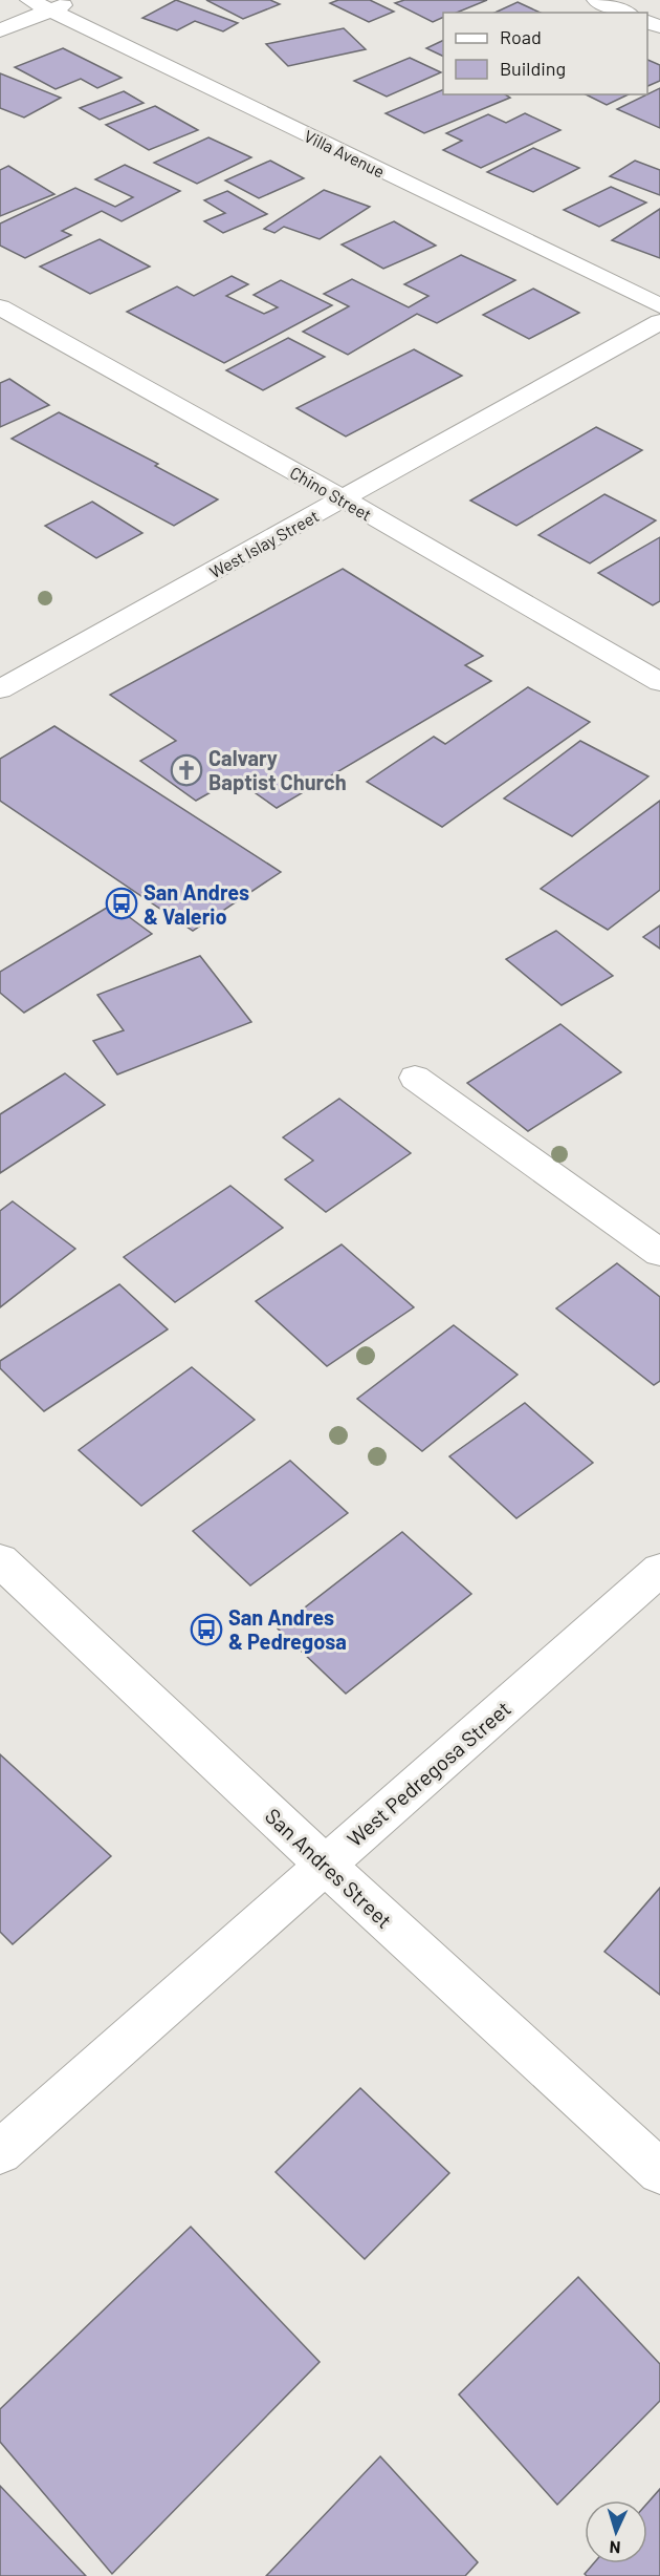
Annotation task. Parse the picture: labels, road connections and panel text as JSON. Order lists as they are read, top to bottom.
{
  "streets": {
    "street": [
      "Villa Avenue",
      "Chino Street",
      "West Islay Street",
      "West Pedregosa Street",
      "San Andres Street"
    ]
  },
  "crossings": [
    ["Chino Street", "West Islay Street"],
    ["West Pedregosa Street", "San Andres Street"]
  ],
  "places": {
    "church": ["Calvary Baptist Church"],
    "bus stop": ["San Andres & Valerio", "San Andres & Pedregosa"]
  },
  "legend": ["Road", "Building"],
  "north": "bottom"
}
